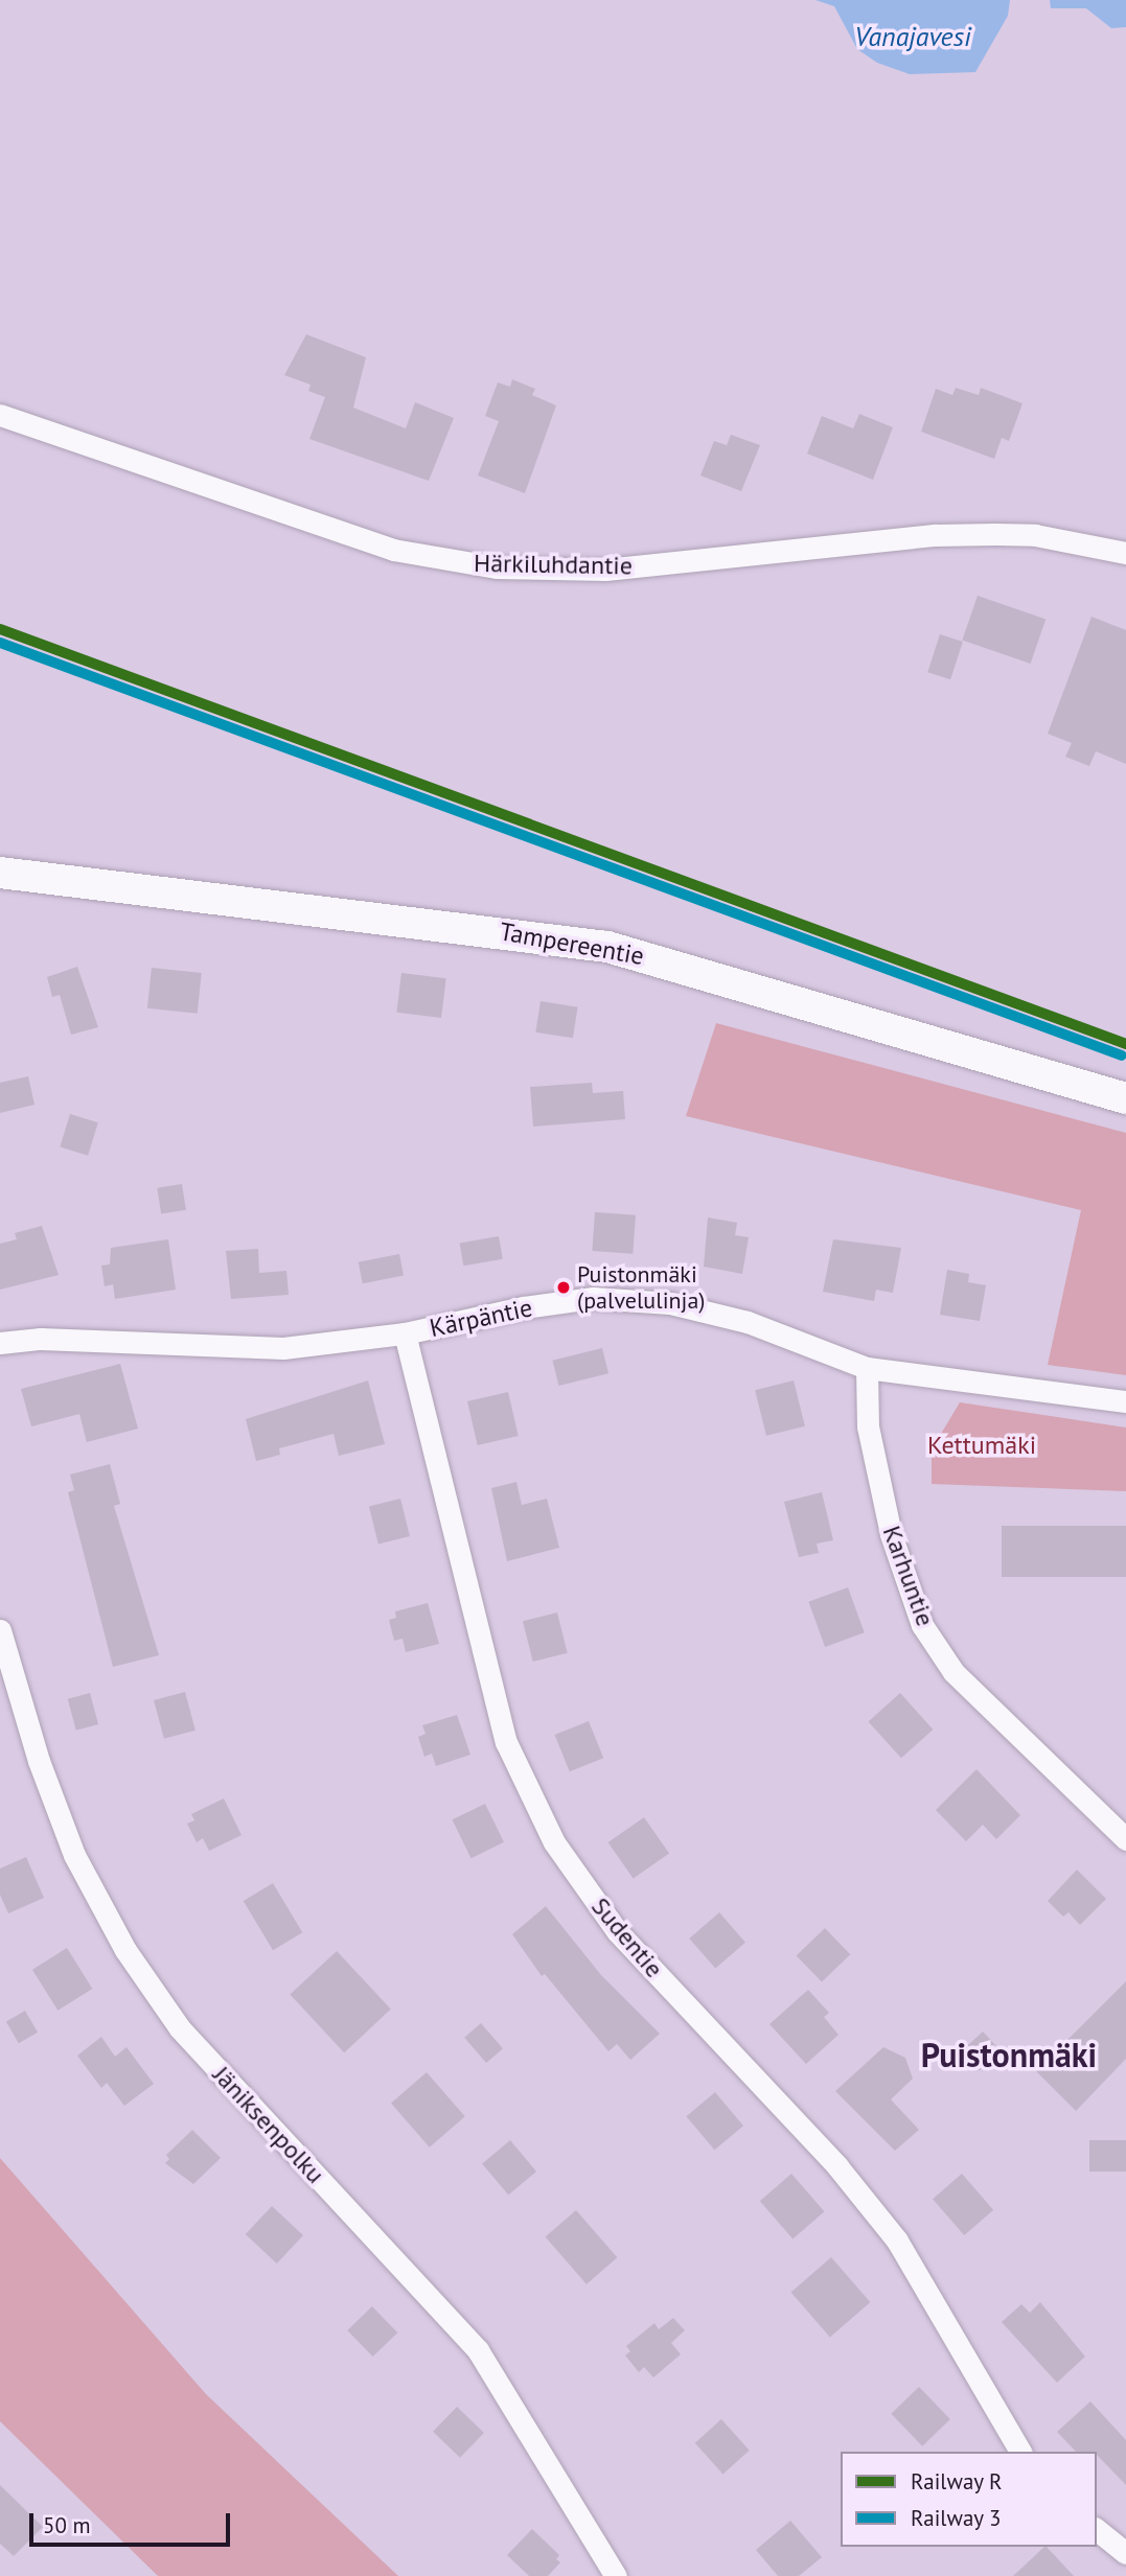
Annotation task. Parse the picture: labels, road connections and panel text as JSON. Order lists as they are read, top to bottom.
{
  "streets": {
    "main road": ["Tampereentie"],
    "street": [
      "Härkiluhdantie",
      "Kärpäntie",
      "Karhuntie",
      "Sudentie",
      "Jäniksenpolku"
    ]
  },
  "crossings": [
    ["Kärpäntie", "Karhuntie"],
    ["Kärpäntie", "Sudentie"]
  ],
  "districts": ["Puistonmäki"],
  "water": ["Vanajavesi"],
  "parks": ["Kettumäki"],
  "places": ["Puistonmäki (palvelulinja)"],
  "lines": ["rail line R", "rail line 3"],
  "legend": ["Railway R", "Railway 3"],
  "scale_bar": "50 m"
}
